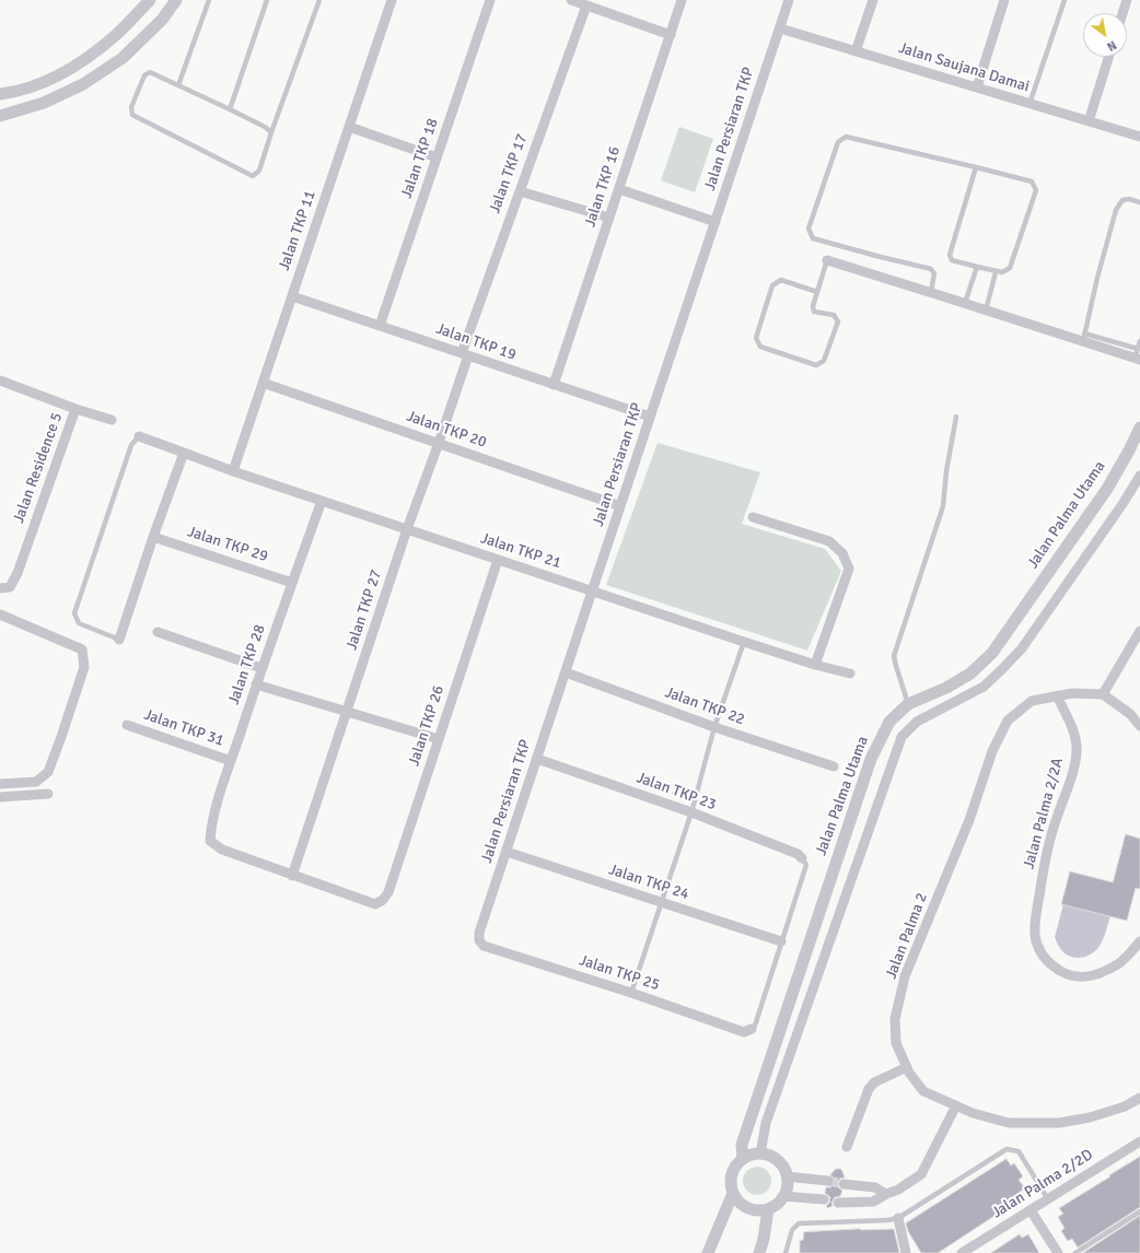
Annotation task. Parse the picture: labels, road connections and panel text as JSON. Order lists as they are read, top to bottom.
{
  "streets": {
    "street": [
      "Jalan Saujana Damai",
      "Jalan Persiaran TKP",
      "Jalan TKP 18",
      "Jalan TKP 17",
      "Jalan TKP 16",
      "Jalan TKP 11",
      "Jalan TKP 19",
      "Jalan TKP 20",
      "Jalan Residence 5",
      "Jalan Palma Utama",
      "Jalan TKP 29",
      "Jalan TKP 21",
      "Jalan TKP 27",
      "Jalan TKP 28",
      "Jalan TKP 22",
      "Jalan TKP 26",
      "Jalan TKP 31",
      "Jalan TKP 23",
      "Jalan Palma 2/2A",
      "Jalan TKP 24",
      "Jalan Palma 2",
      "Jalan TKP 25",
      "Jalan Palma 2/2D"
    ]
  },
  "crossings": [
    ["Jalan Saujana Damai", "Jalan Persiaran TKP"],
    ["Jalan Persiaran TKP", "Jalan TKP 19"],
    ["Jalan Persiaran TKP", "Jalan TKP 20"],
    ["Jalan Persiaran TKP", "Jalan TKP 21"],
    ["Jalan Persiaran TKP", "Jalan TKP 22"],
    ["Jalan Persiaran TKP", "Jalan TKP 23"],
    ["Jalan Persiaran TKP", "Jalan TKP 24"],
    ["Jalan Persiaran TKP", "Jalan TKP 25"],
    ["Jalan TKP 18", "Jalan TKP 19"],
    ["Jalan TKP 17", "Jalan TKP 19"],
    ["Jalan TKP 17", "Jalan TKP 27"],
    ["Jalan TKP 16", "Jalan TKP 19"],
    ["Jalan TKP 11", "Jalan TKP 19"],
    ["Jalan TKP 11", "Jalan TKP 20"],
    ["Jalan TKP 11", "Jalan TKP 21"],
    ["Jalan TKP 19", "Jalan TKP 27"],
    ["Jalan TKP 20", "Jalan TKP 27"],
    ["Jalan TKP 29", "Jalan TKP 28"],
    ["Jalan TKP 21", "Jalan TKP 27"],
    ["Jalan TKP 21", "Jalan TKP 28"],
    ["Jalan TKP 21", "Jalan TKP 26"],
    ["Jalan TKP 27", "Jalan TKP 28"],
    ["Jalan TKP 27", "Jalan TKP 26"],
    ["Jalan TKP 28", "Jalan TKP 26"],
    ["Jalan TKP 28", "Jalan TKP 31"],
    ["Jalan Palma 2/2A", "Jalan Palma 2"]
  ],
  "north": "bottom right"
}
